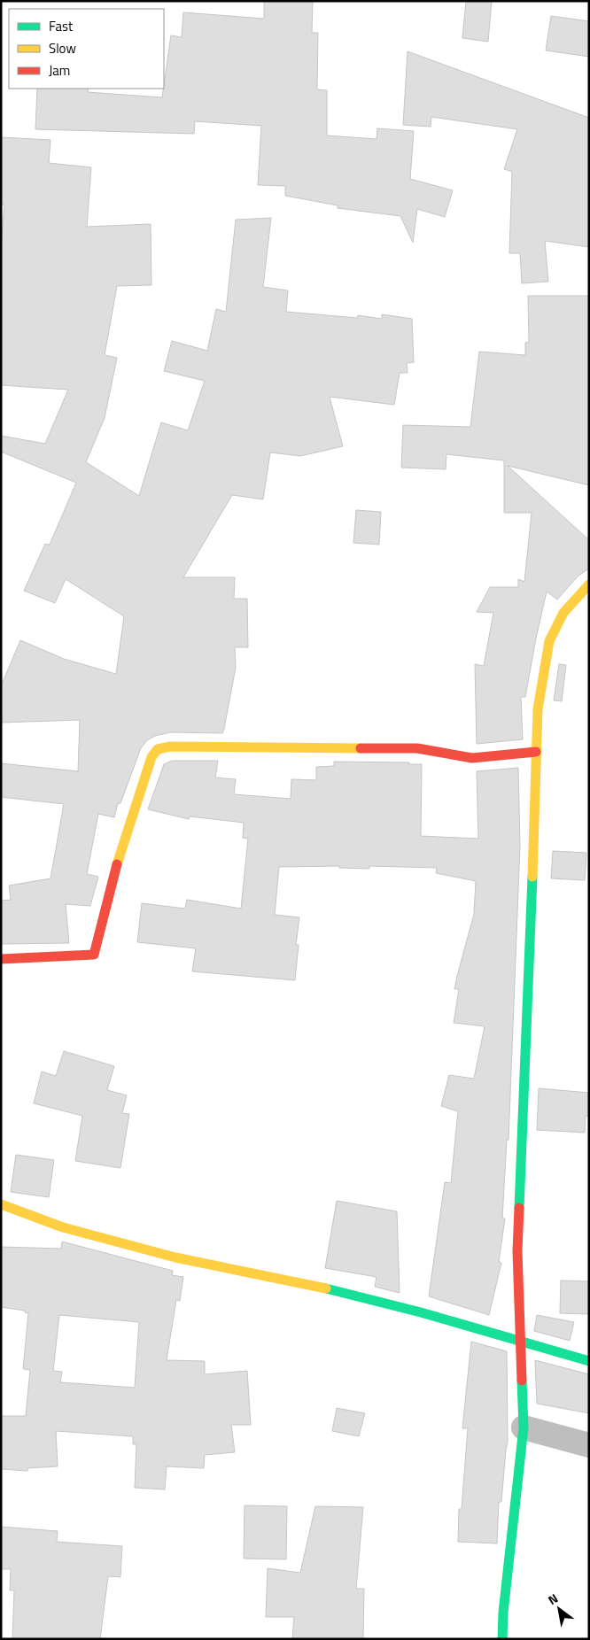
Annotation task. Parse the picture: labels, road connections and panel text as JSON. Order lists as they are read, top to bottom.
{
  "legend": ["Fast", "Slow", "Jam"],
  "north": "top left"
}
